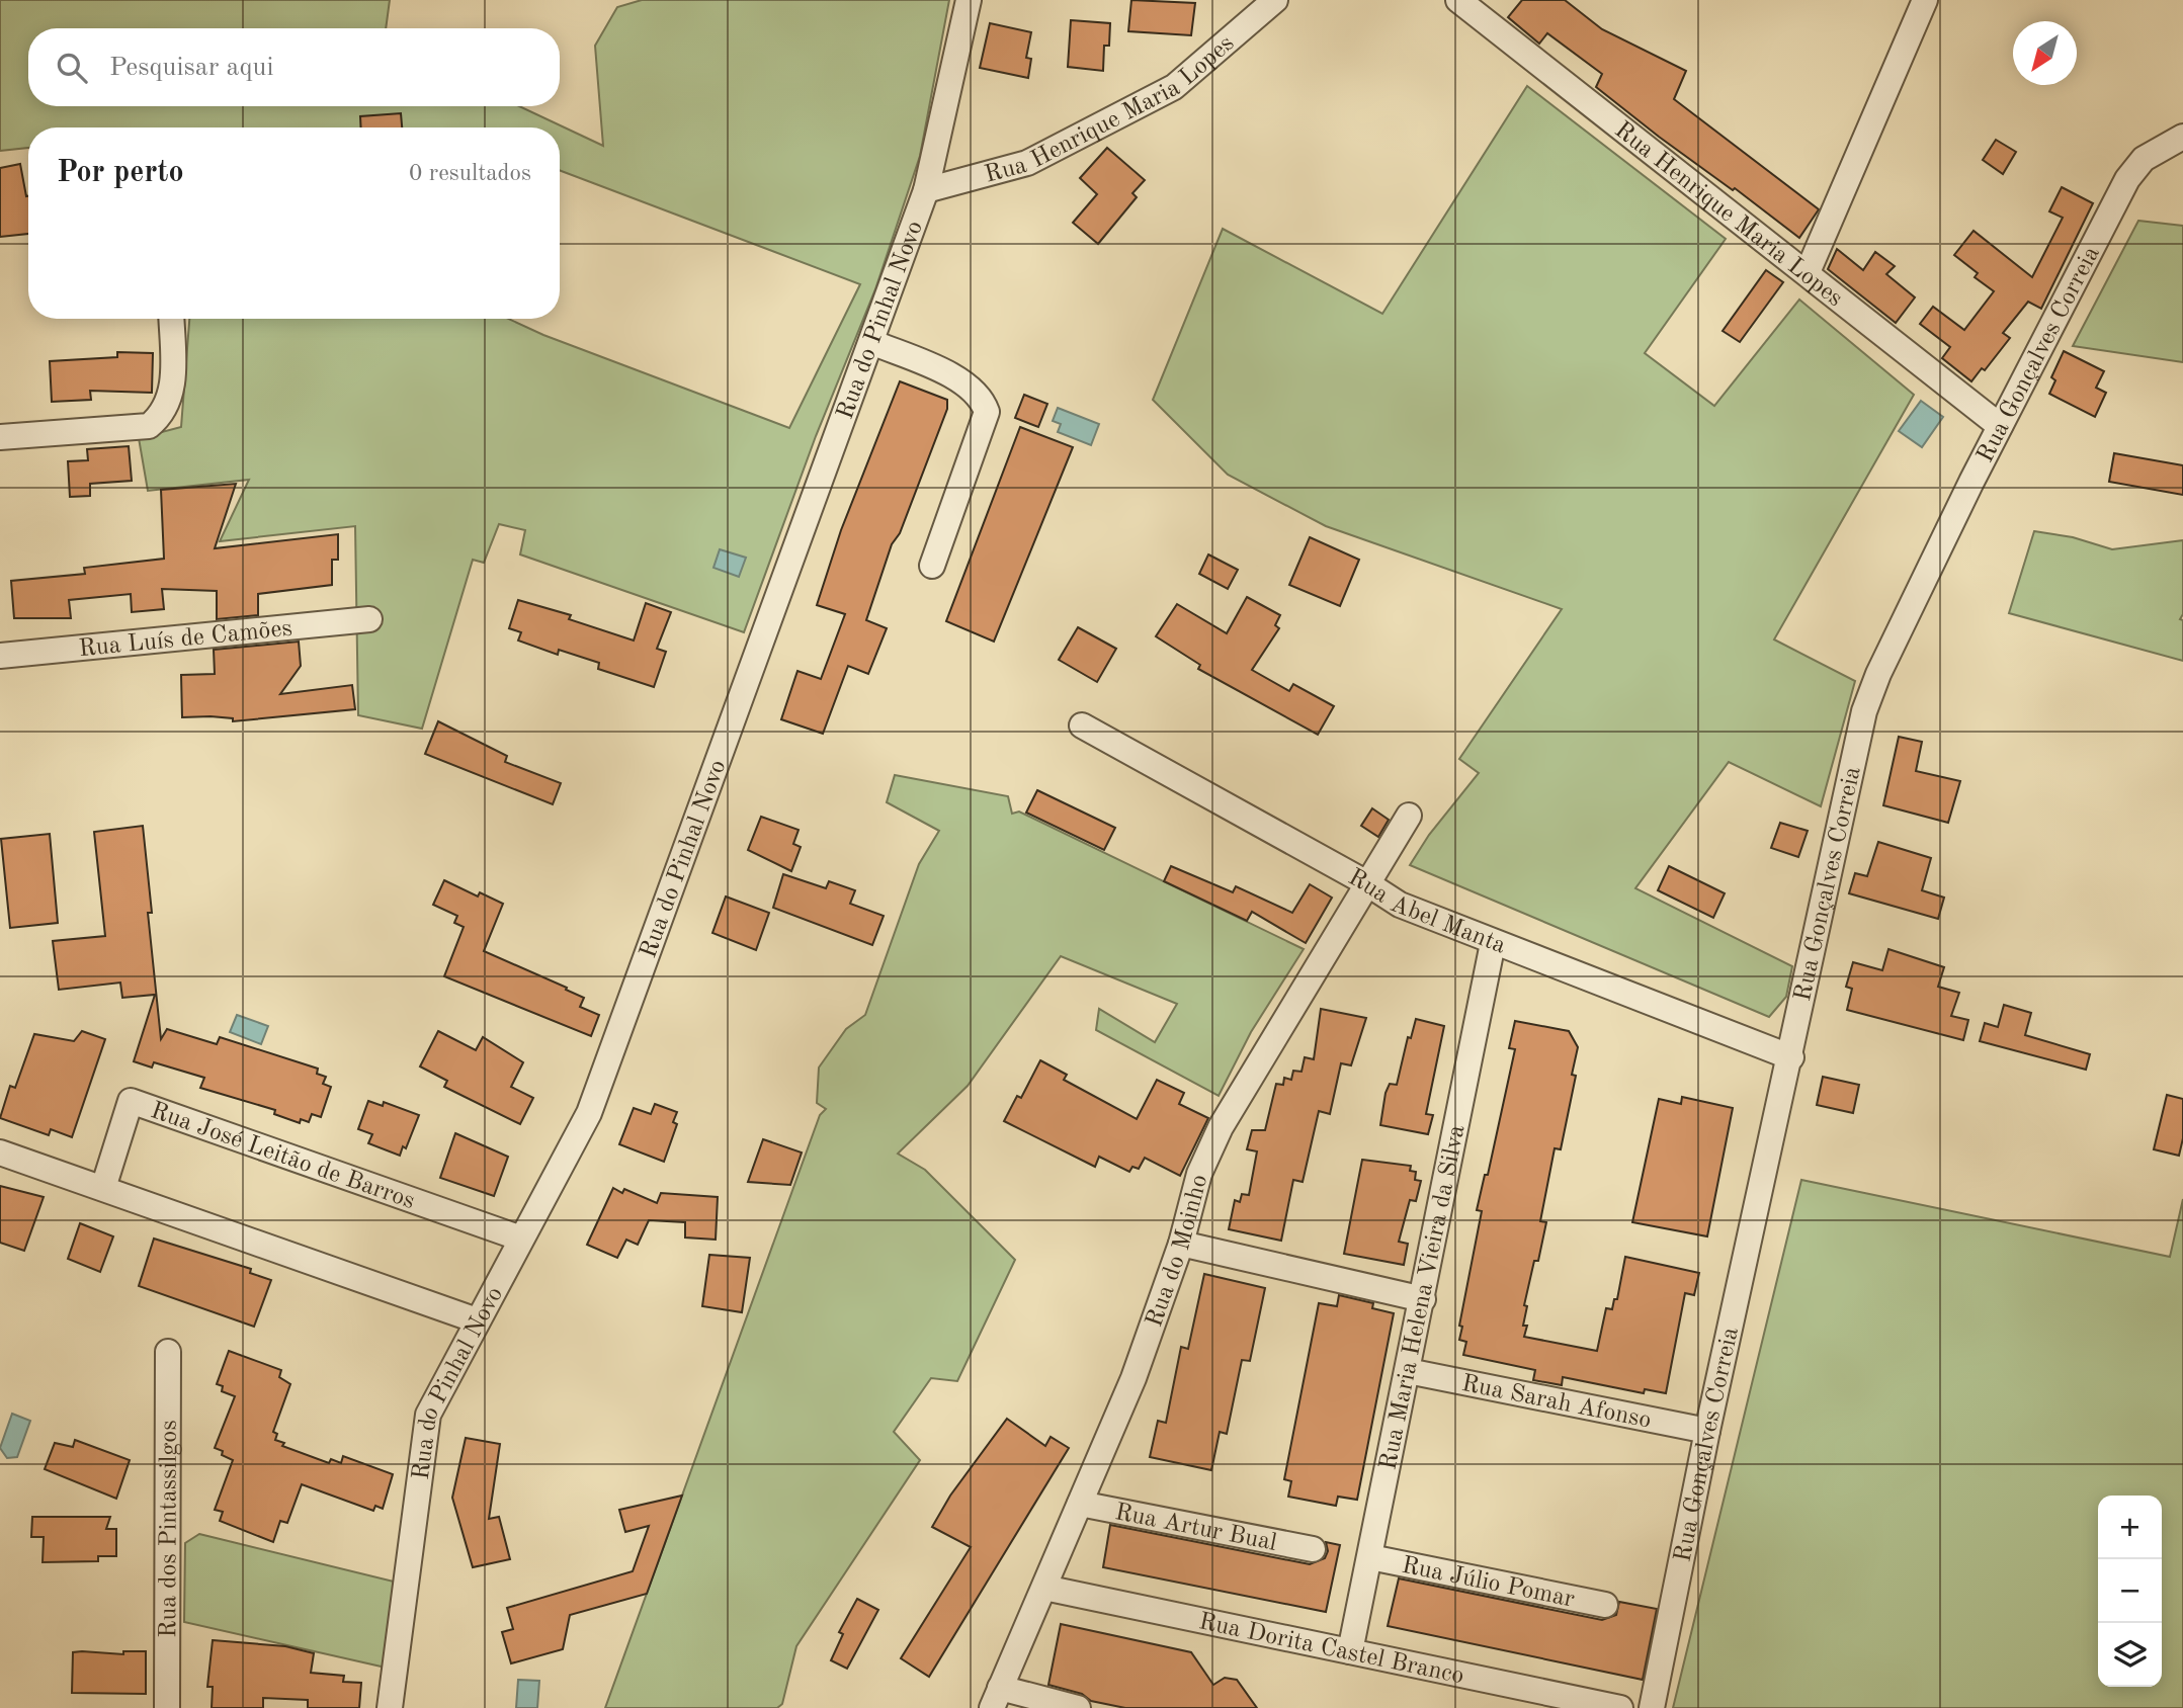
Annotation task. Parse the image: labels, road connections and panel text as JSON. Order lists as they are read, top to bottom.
{
  "streets": {
    "street": [
      "Rua Henrique Maria Lopes",
      "Rua do Pinhal Novo",
      "Rua Gonçalves Correia",
      "Rua Luís de Camões",
      "Rua Abel Manta",
      "Rua José Leitão de Barros",
      "Rua do Moinho",
      "Rua Maria Helena Vieira da Silva",
      "Rua Sarah Afonso",
      "Rua Artur Bual",
      "Rua dos Pintassilgos",
      "Rua Júlio Pomar",
      "Rua Dorita Castel Branco"
    ]
  },
  "crossings": [
    ["Rua Henrique Maria Lopes", "Rua do Pinhal Novo"],
    ["Rua Henrique Maria Lopes", "Rua Gonçalves Correia"],
    ["Rua do Pinhal Novo", "Rua José Leitão de Barros"],
    ["Rua Gonçalves Correia", "Rua Abel Manta"],
    ["Rua Gonçalves Correia", "Rua Sarah Afonso"],
    ["Rua Abel Manta", "Rua do Moinho"],
    ["Rua Abel Manta", "Rua Maria Helena Vieira da Silva"],
    ["Rua do Moinho", "Rua Artur Bual"],
    ["Rua do Moinho", "Rua Dorita Castel Branco"],
    ["Rua Maria Helena Vieira da Silva", "Rua Sarah Afonso"],
    ["Rua Maria Helena Vieira da Silva", "Rua Júlio Pomar"],
    ["Rua Maria Helena Vieira da Silva", "Rua Dorita Castel Branco"]
  ],
  "north": "bottom left",
  "page": {
    "search": "Pesquisar aqui",
    "heading": ["Por perto", "0 resultados"],
    "map_buttons": ["+", "−"]
  }
}
